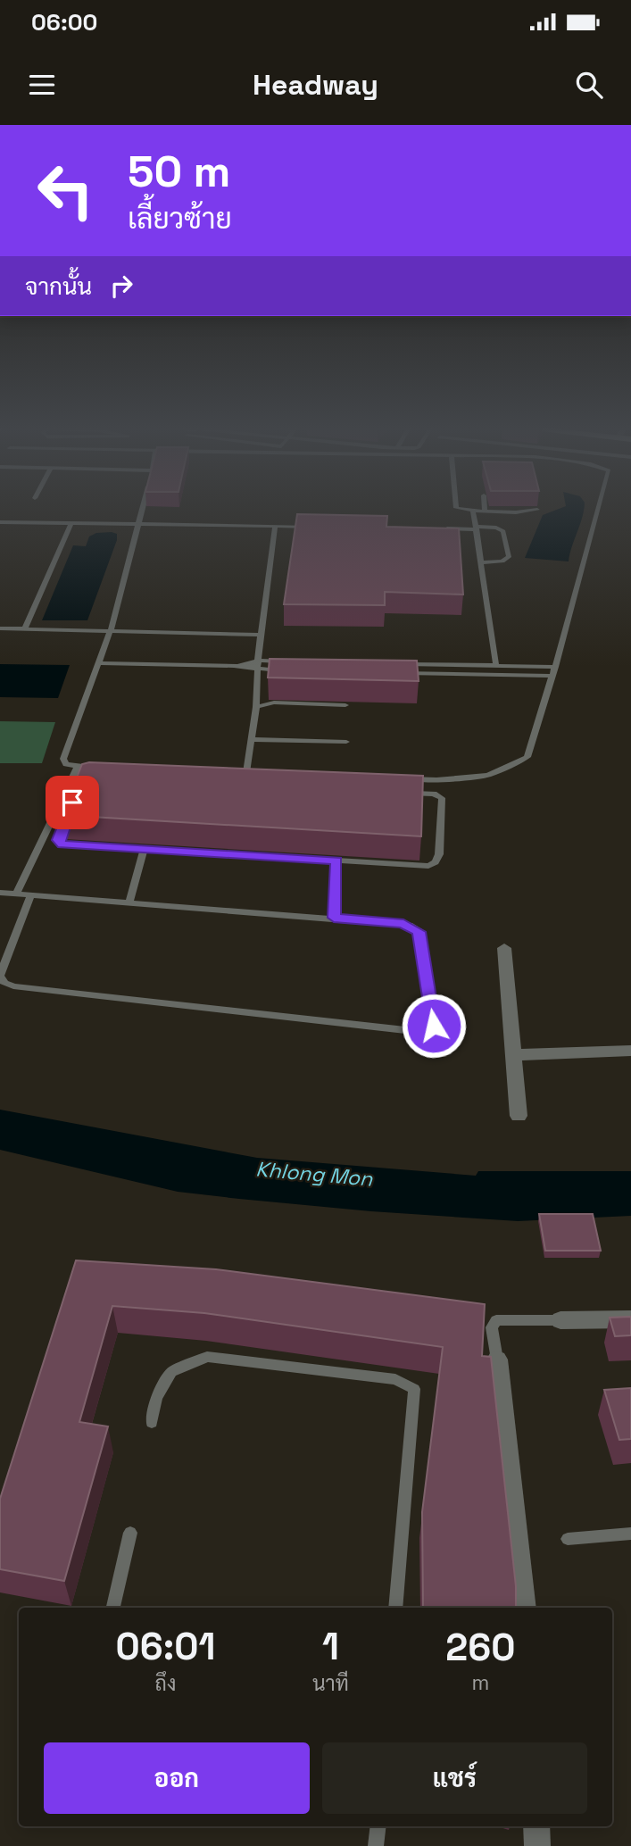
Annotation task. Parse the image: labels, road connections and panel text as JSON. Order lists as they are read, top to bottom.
{
  "water": ["Khlong Mon"],
  "page": {
    "status": "06:00",
    "header": "Headway",
    "turn": ["50 m", "เลี้ยวซ้าย"],
    "then": "จากนั้น",
    "eta": [
      "06:01",
      "ถึง",
      "1",
      "นาที",
      "260",
      "m"
    ],
    "buttons": ["ออก", "แชร์"]
  }
}
